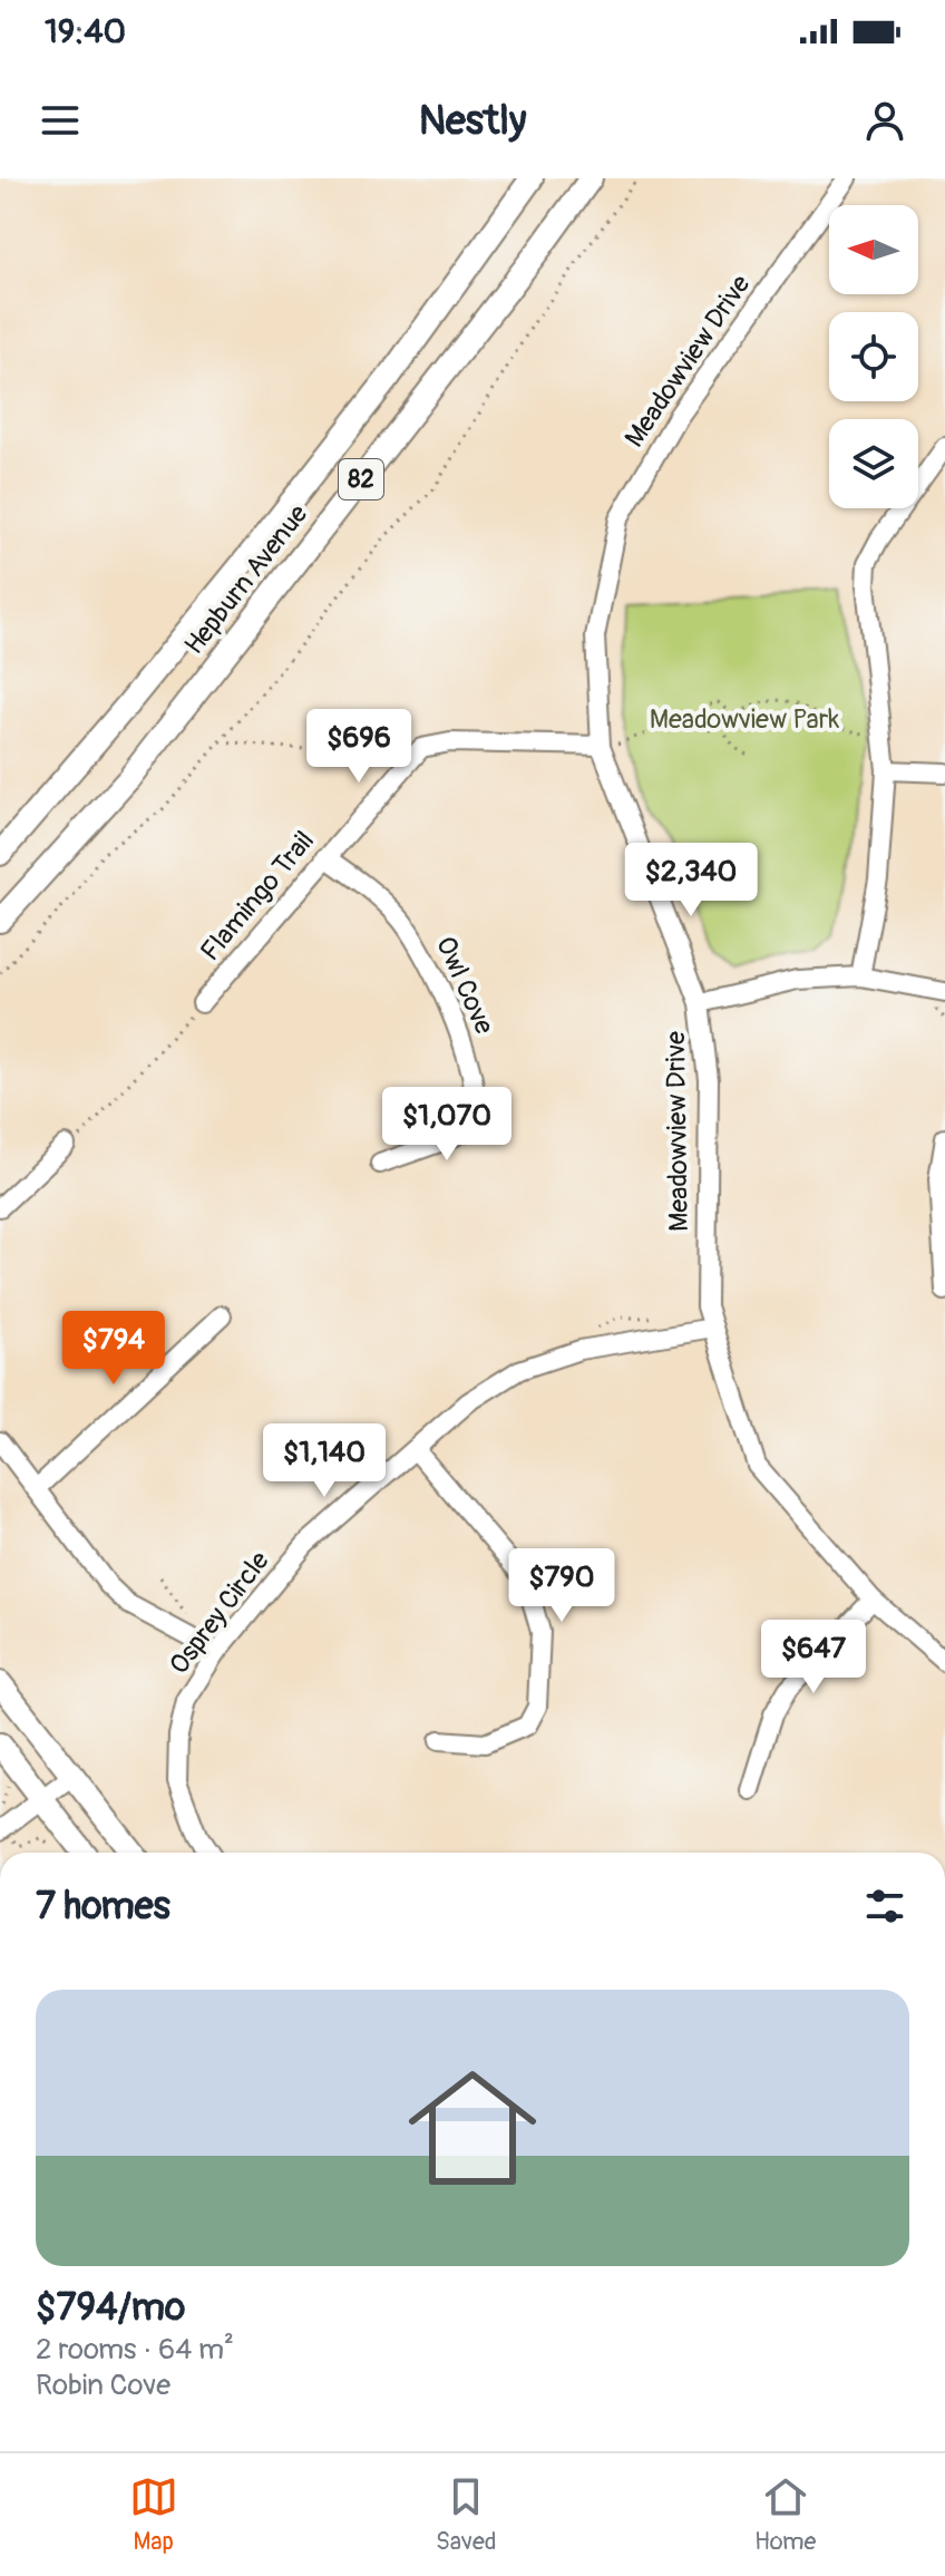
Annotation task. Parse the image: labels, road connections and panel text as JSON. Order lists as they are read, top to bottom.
{
  "streets": {
    "main road": ["82", "Hepburn Avenue"],
    "street": [
      "Meadowview Drive",
      "Flamingo Trail",
      "Owl Cove",
      "Osprey Circle"
    ]
  },
  "crossings": [
    ["Meadowview Drive", "Flamingo Trail"],
    ["Meadowview Drive", "Osprey Circle"],
    ["Flamingo Trail", "Owl Cove"]
  ],
  "parks": ["Meadowview Park"],
  "north": "left",
  "page": {
    "status": "19:40",
    "header": "Nestly",
    "price": [
      "$696",
      "$2,340",
      "$1,070",
      "$794",
      "$1,140",
      "$790",
      "$647"
    ],
    "heading": "7 homes",
    "list": [
      {
        "name": "$794/mo",
        "note": "2 rooms · 64 m² · Robin Cove"
      }
    ],
    "tabs": ["Map", "Saved", "Home"]
  }
}
